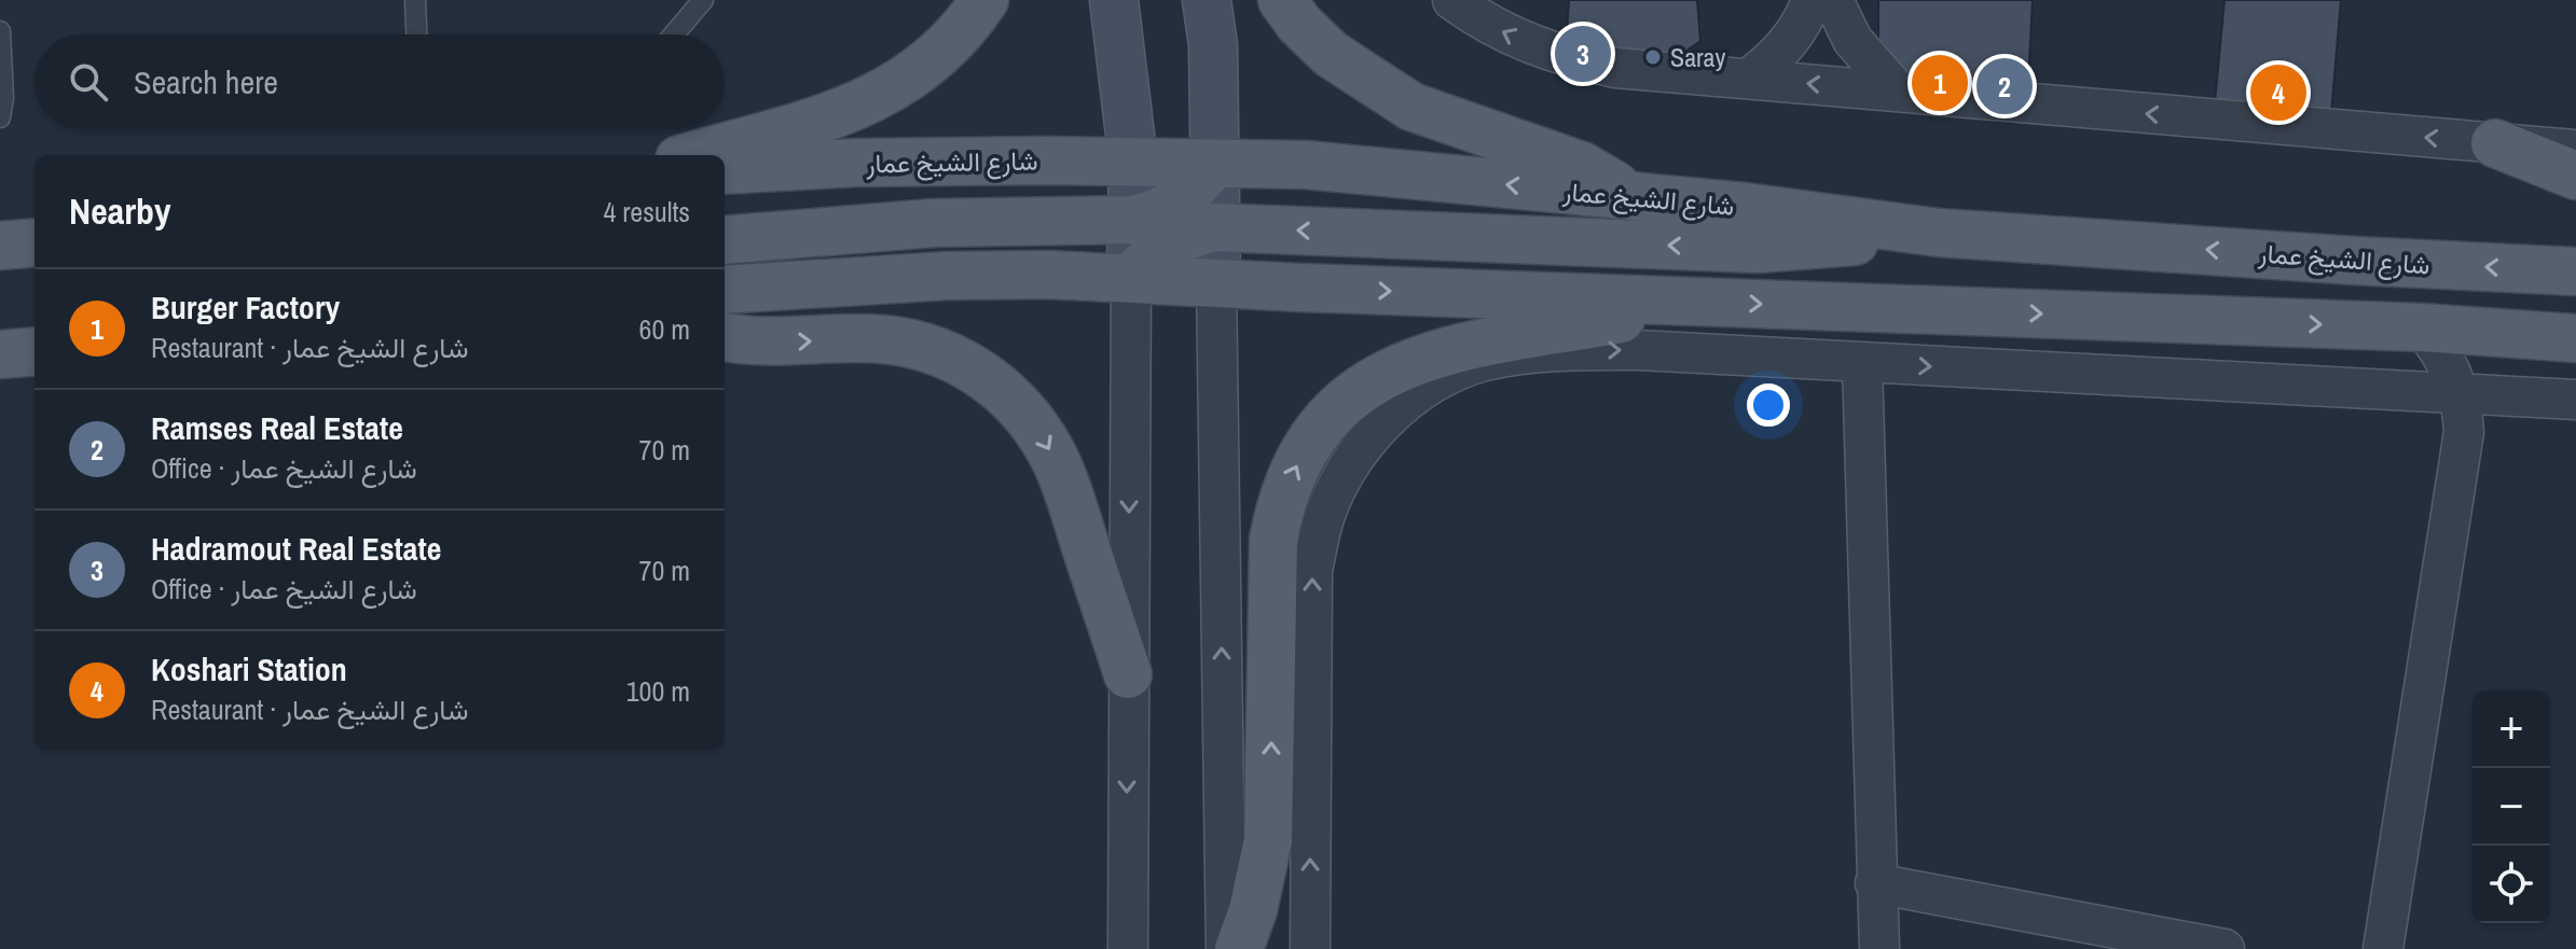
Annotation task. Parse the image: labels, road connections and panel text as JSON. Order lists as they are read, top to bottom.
{
  "streets": {
    "main road": ["شارع الشيخ عمار"]
  },
  "places": ["Saray"],
  "page": {
    "pins": [
      "3",
      "1",
      "2",
      "4"
    ],
    "search": "Search here",
    "heading": ["Nearby", "4 results"],
    "list": [
      {
        "mark": "1",
        "name": "Burger Factory",
        "note": "Restaurant · شارع الشيخ عمار",
        "value": "60 m"
      },
      {
        "mark": "2",
        "name": "Ramses Real Estate",
        "note": "Office · شارع الشيخ عمار",
        "value": "70 m"
      },
      {
        "mark": "3",
        "name": "Hadramout Real Estate",
        "note": "Office · شارع الشيخ عمار",
        "value": "70 m"
      },
      {
        "mark": "4",
        "name": "Koshari Station",
        "note": "Restaurant · شارع الشيخ عمار",
        "value": "100 m"
      }
    ],
    "map_buttons": ["+", "−"]
  }
}
